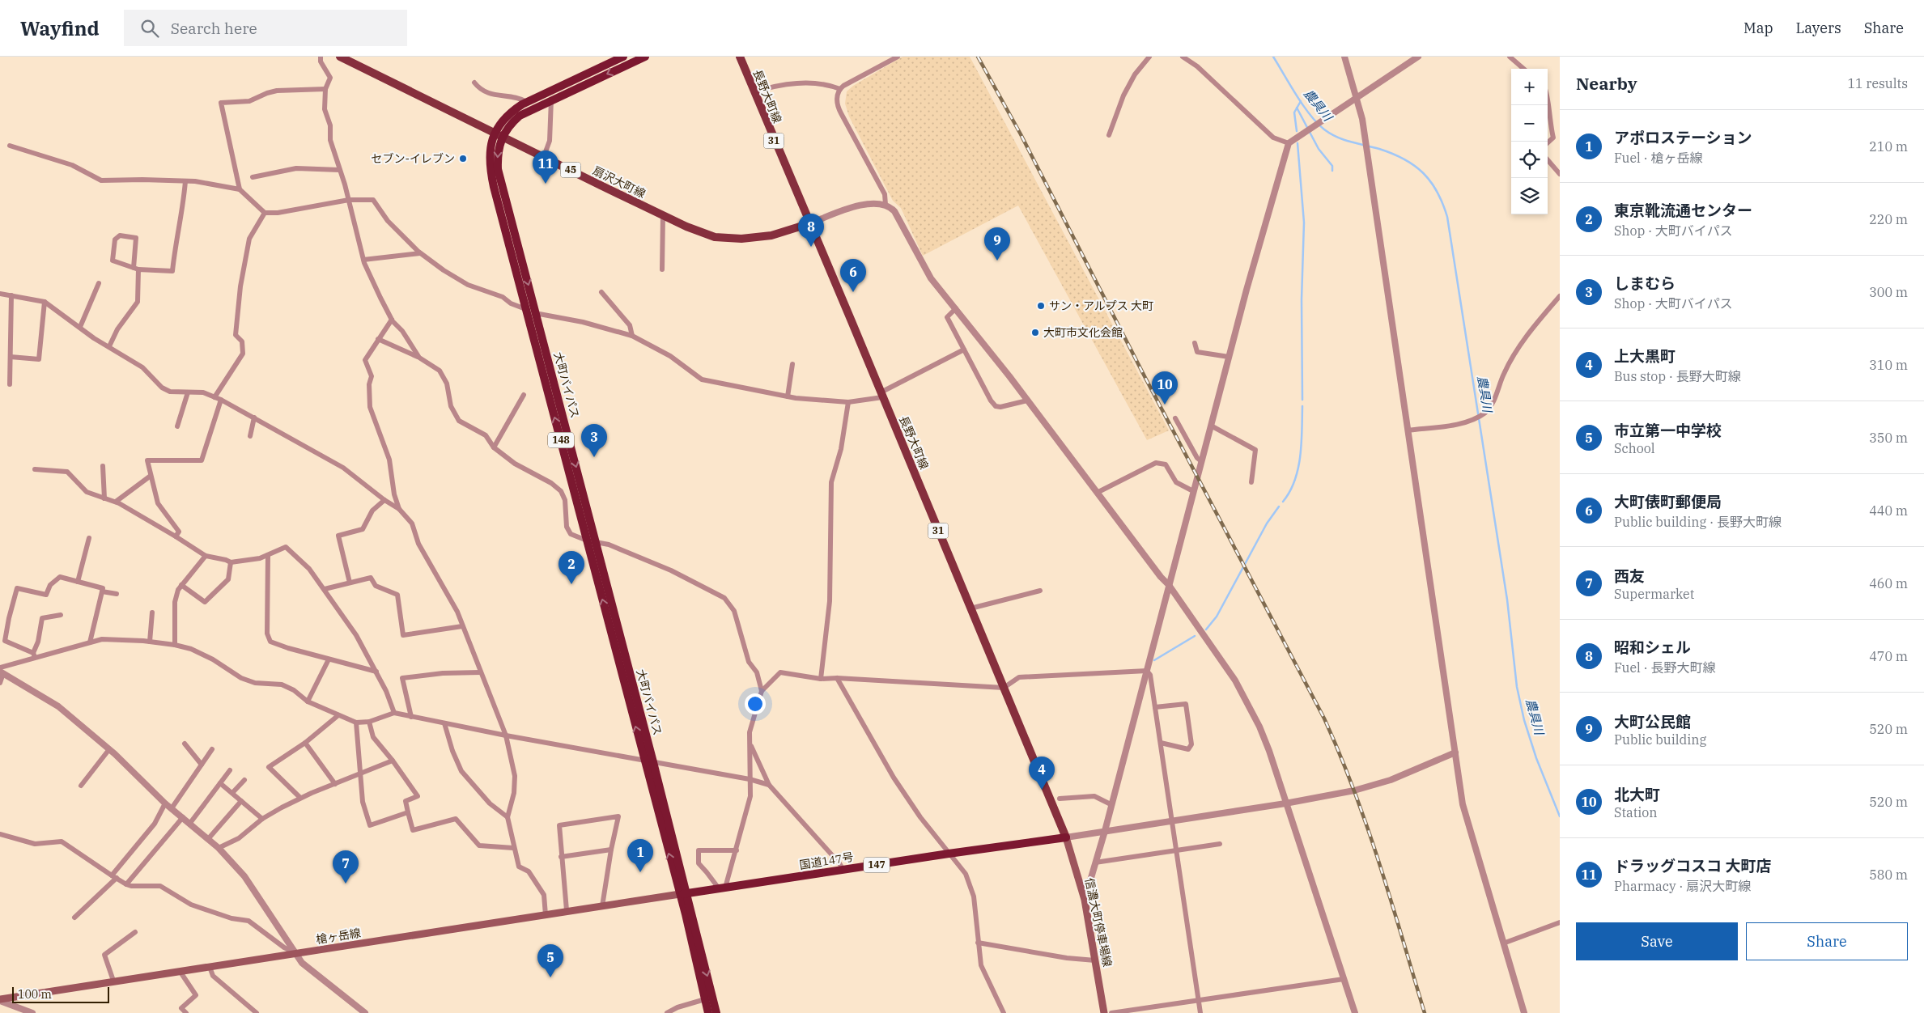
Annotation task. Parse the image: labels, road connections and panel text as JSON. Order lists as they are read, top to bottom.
{
  "streets": {
    "highway": [
      "大町バイパス",
      "148",
      "国道147号",
      "147"
    ],
    "main road": [
      "長野大町線",
      "31",
      "45",
      "扇沢大町線",
      "信濃大町停車場線",
      "槍ヶ岳線"
    ]
  },
  "crossings": [
    ["長野大町線", "扇沢大町線"],
    ["長野大町線", "国道147号"],
    ["長野大町線", "信濃大町停車場線"],
    ["扇沢大町線", "大町バイパス"],
    ["大町バイパス", "国道147号"],
    ["大町バイパス", "槍ヶ岳線"],
    ["国道147号", "信濃大町停車場線"],
    ["国道147号", "槍ヶ岳線"]
  ],
  "water": ["農具川"],
  "places": ["セブン-イレブン", "サン・アルプス 大町", "大町市文化会館"],
  "scale_bar": "100 m",
  "page": {
    "header": "Wayfind",
    "search": "Search here",
    "nav": ["Map", "Layers", "Share"],
    "heading": ["Nearby", "11 results"],
    "map_buttons": ["+", "−"],
    "list": [
      {
        "mark": "1",
        "name": "アポロステーション",
        "note": "Fuel · 槍ヶ岳線",
        "value": "210 m"
      },
      {
        "mark": "2",
        "name": "東京靴流通センター",
        "note": "Shop · 大町バイパス",
        "value": "220 m"
      },
      {
        "mark": "3",
        "name": "しまむら",
        "note": "Shop · 大町バイパス",
        "value": "300 m"
      },
      {
        "mark": "4",
        "name": "上大黒町",
        "note": "Bus stop · 長野大町線",
        "value": "310 m"
      },
      {
        "mark": "5",
        "name": "市立第一中学校",
        "note": "School",
        "value": "350 m"
      },
      {
        "mark": "6",
        "name": "大町俵町郵便局",
        "note": "Public building · 長野大町線",
        "value": "440 m"
      },
      {
        "mark": "7",
        "name": "西友",
        "note": "Supermarket",
        "value": "460 m"
      },
      {
        "mark": "8",
        "name": "昭和シェル",
        "note": "Fuel · 長野大町線",
        "value": "470 m"
      },
      {
        "mark": "9",
        "name": "大町公民館",
        "note": "Public building",
        "value": "520 m"
      },
      {
        "mark": "10",
        "name": "北大町",
        "note": "Station",
        "value": "520 m"
      },
      {
        "mark": "11",
        "name": "ドラッグコスコ 大町店",
        "note": "Pharmacy · 扇沢大町線",
        "value": "580 m"
      }
    ],
    "pins": [
      "11",
      "8",
      "9",
      "6",
      "10",
      "3",
      "2",
      "4",
      "1",
      "7",
      "5"
    ],
    "buttons": ["Save", "Share"],
    "scale": "100 m"
  }
}
